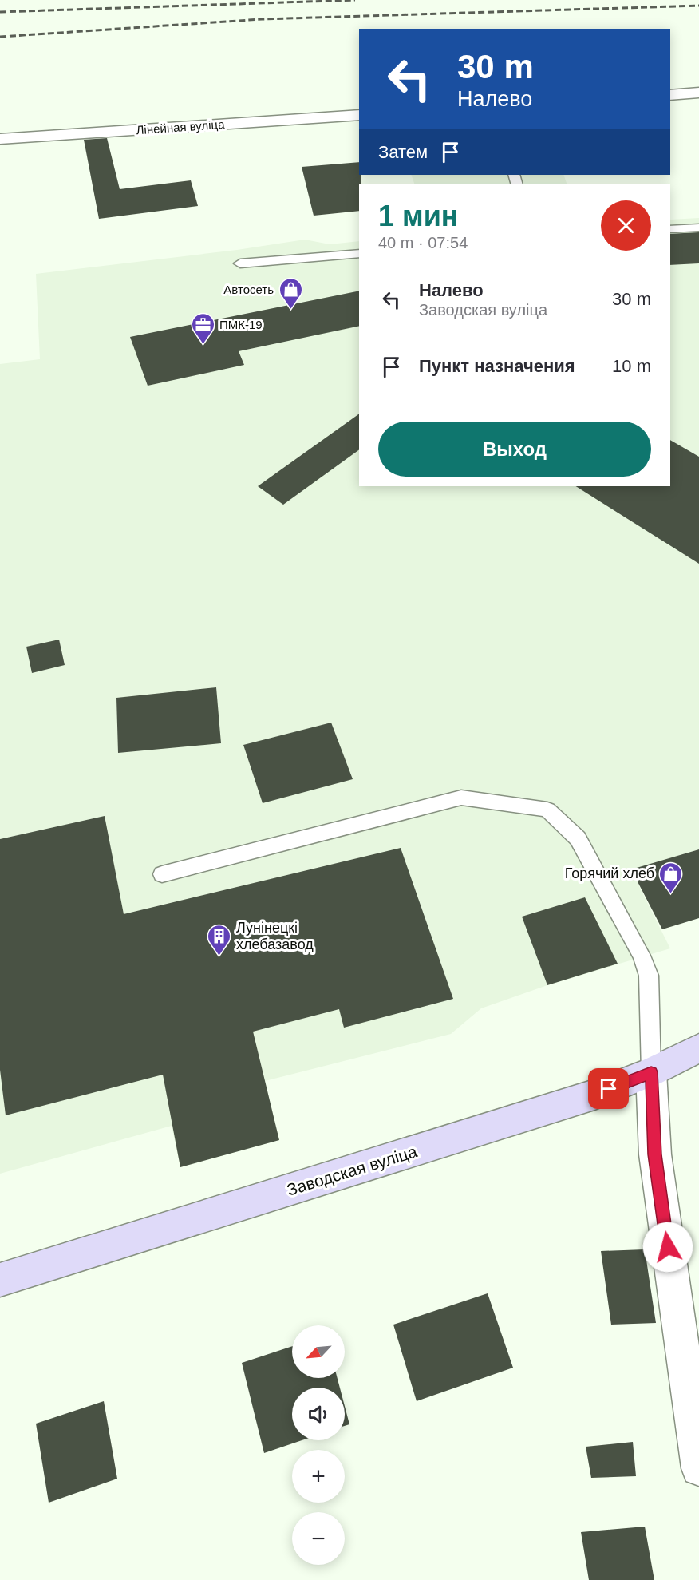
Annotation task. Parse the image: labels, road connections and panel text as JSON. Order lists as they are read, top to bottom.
{
  "streets": {
    "street": ["Лінейная вуліца", "Заводская вуліца"]
  },
  "places": {
    "shop": ["Автосеть", "Горячий хлеб"],
    "office": ["ПМК-19"],
    "building": ["Лунінецкі хлебазавод"]
  },
  "north": "bottom left",
  "page": {
    "turn": ["30 m", "Налево"],
    "then": "Затем",
    "heading": ["1 мин", "40 m · 07:54"],
    "list": [
      {
        "name": "Налево",
        "note": "Заводская вуліца",
        "value": "30 m"
      },
      {
        "name": "Пункт назначения",
        "value": "10 m"
      }
    ],
    "buttons": "Выход",
    "map_buttons": ["+", "−"]
  }
}
